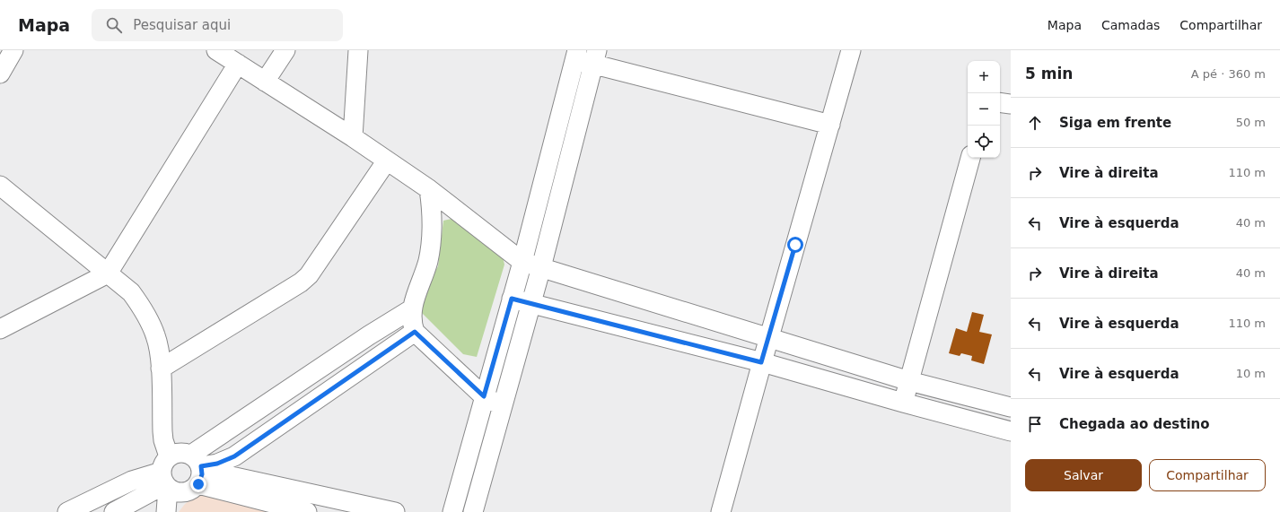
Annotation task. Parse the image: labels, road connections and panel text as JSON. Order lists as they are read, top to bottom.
{
  "page": {
    "header": "Mapa",
    "search": "Pesquisar aqui",
    "nav": ["Mapa", "Camadas", "Compartilhar"],
    "heading": ["5 min", "A pé · 360 m"],
    "map_buttons": ["+", "−"],
    "list": [
      ["Siga em frente", "50 m"],
      ["Vire à direita", "110 m"],
      ["Vire à esquerda", "40 m"],
      ["Vire à direita", "40 m"],
      ["Vire à esquerda", "110 m"],
      ["Vire à esquerda", "10 m"],
      "Chegada ao destino"
    ],
    "buttons": ["Salvar", "Compartilhar"]
  }
}
